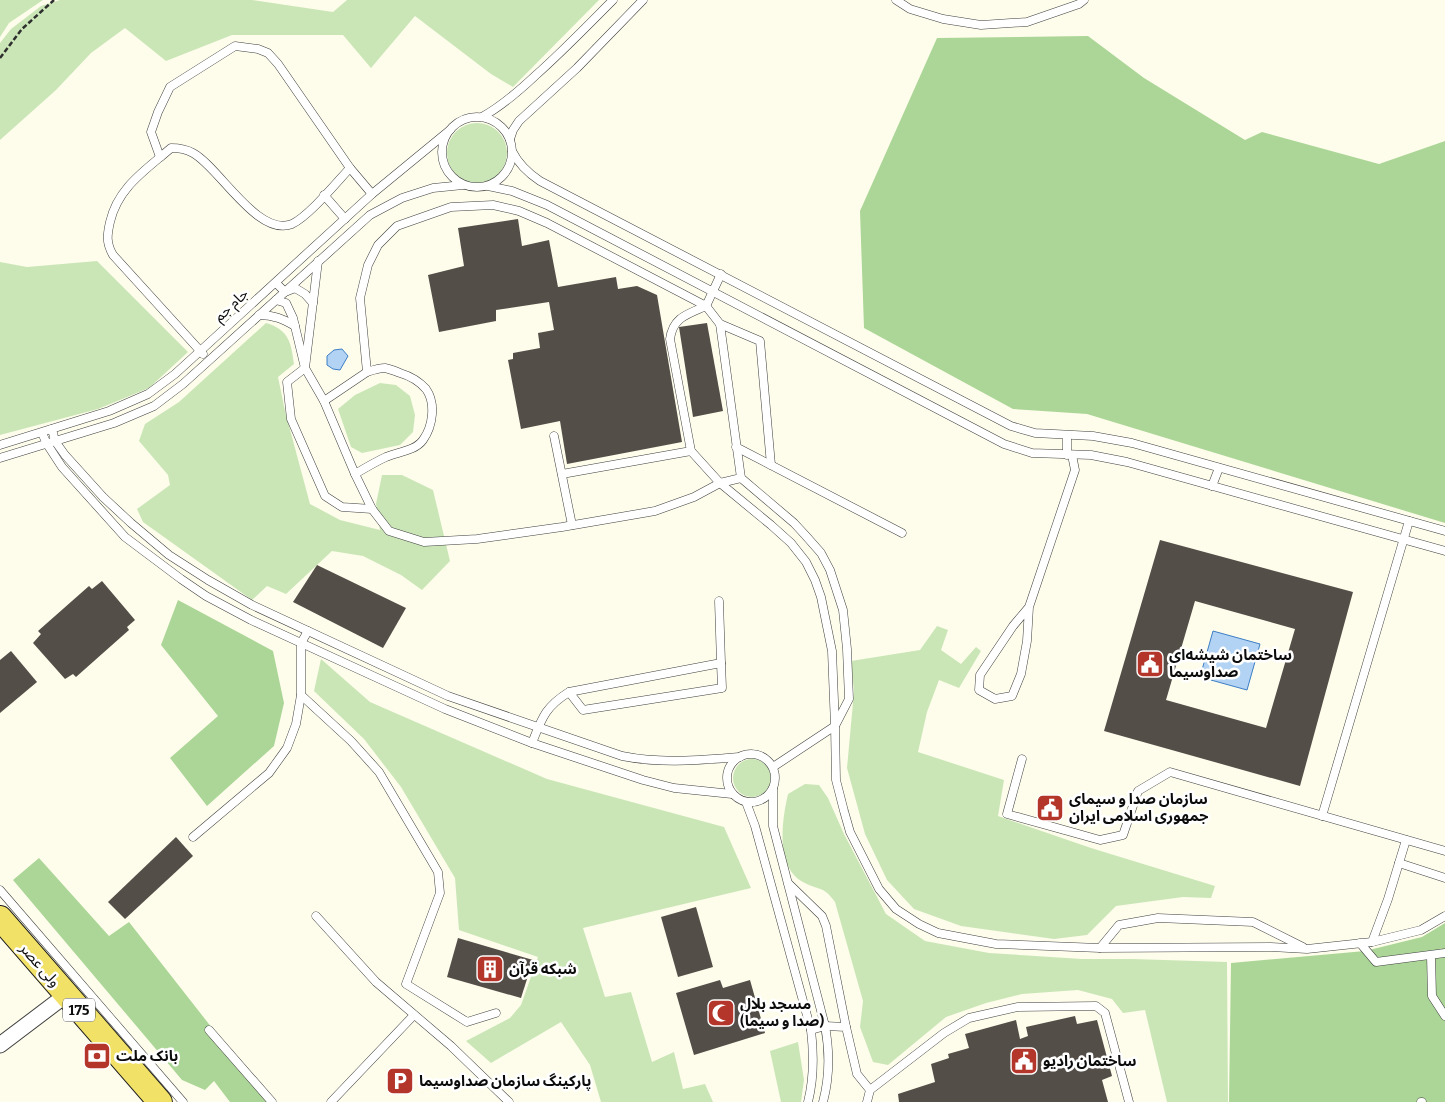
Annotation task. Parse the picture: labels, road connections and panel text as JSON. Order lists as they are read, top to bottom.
{
  "streets": {
    "main road": ["ولی عصر", "175"],
    "lane": ["جام جم"]
  },
  "places": {
    "public building": ["ساختمان شیشه‌ای صداوسیما", "سازمان صدا و سیمای جمهوری اسلامی ایران", "ساختمان رادیو"],
    "building": ["شبکه قرآن"],
    "mosque": ["مسجد بلال (صدا و سیما)"],
    "bank": ["بانک ملت"],
    "parking": ["پارکینگ سازمان صداوسیما"]
  }
}
